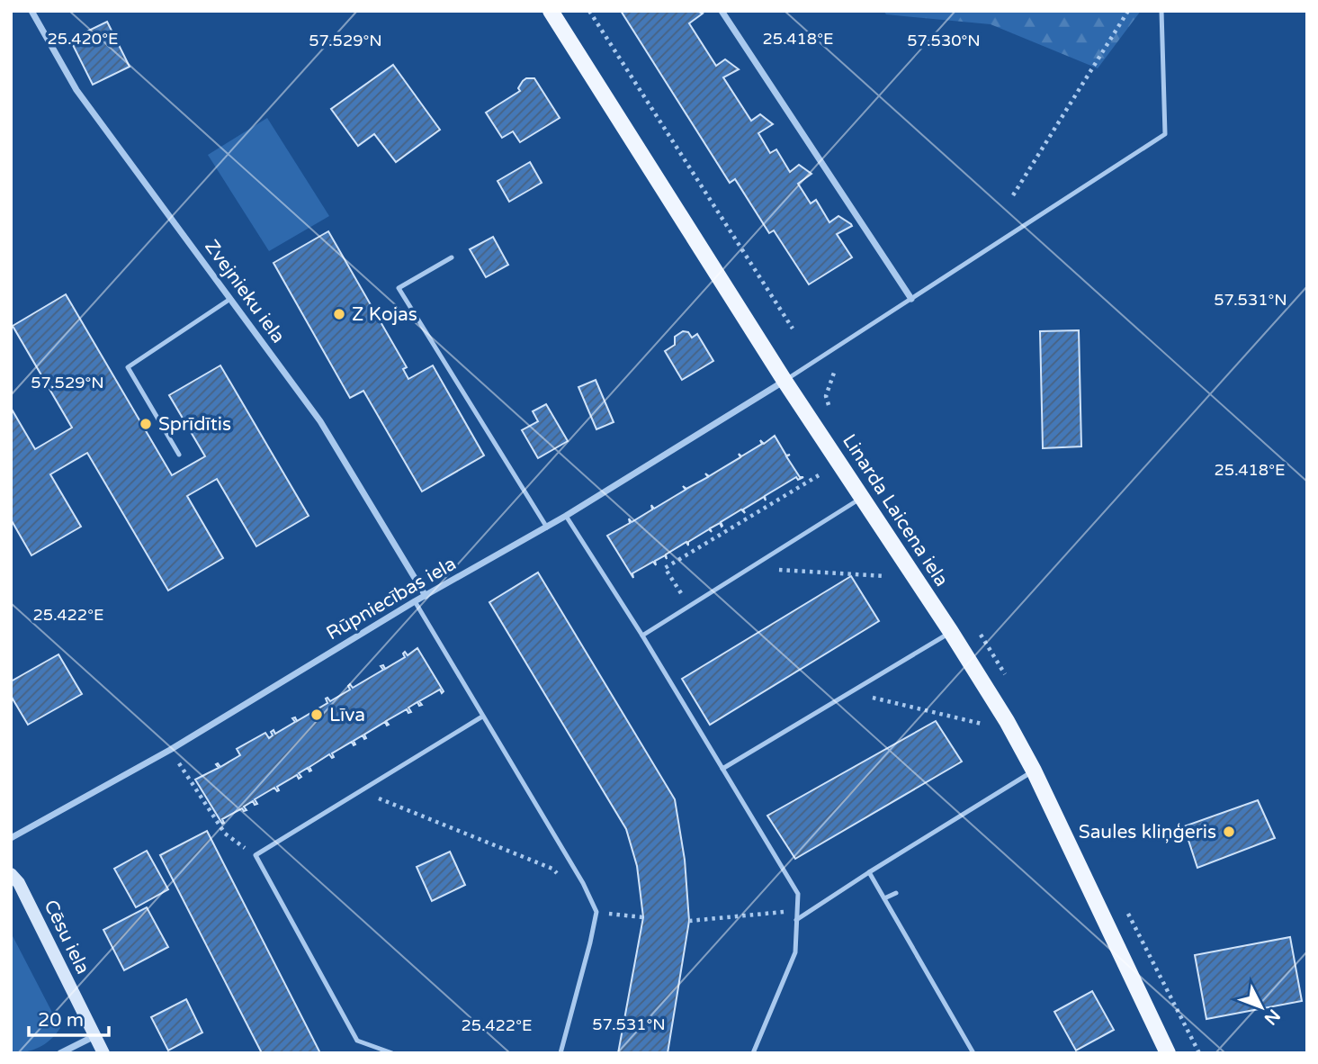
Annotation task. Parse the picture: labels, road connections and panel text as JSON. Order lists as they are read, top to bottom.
{
  "streets": {
    "main road": ["Linarda Laicena iela"],
    "street": ["Zvejnieku iela", "Rūpniecības iela", "Cēsu iela"]
  },
  "crossings": [
    ["Zvejnieku iela", "Rūpniecības iela"],
    ["Linarda Laicena iela", "Rūpniecības iela"]
  ],
  "places": [
    "Z Kojas",
    "Sprīdītis",
    "Līva",
    "Saules kliņģeris"
  ],
  "scale_bar": "20 m",
  "north": "bottom right",
  "coordinates": [
    "25.420°E",
    "25.418°E",
    "57.529°N",
    "57.530°N",
    "57.531°N",
    "25.422°E"
  ]
}
